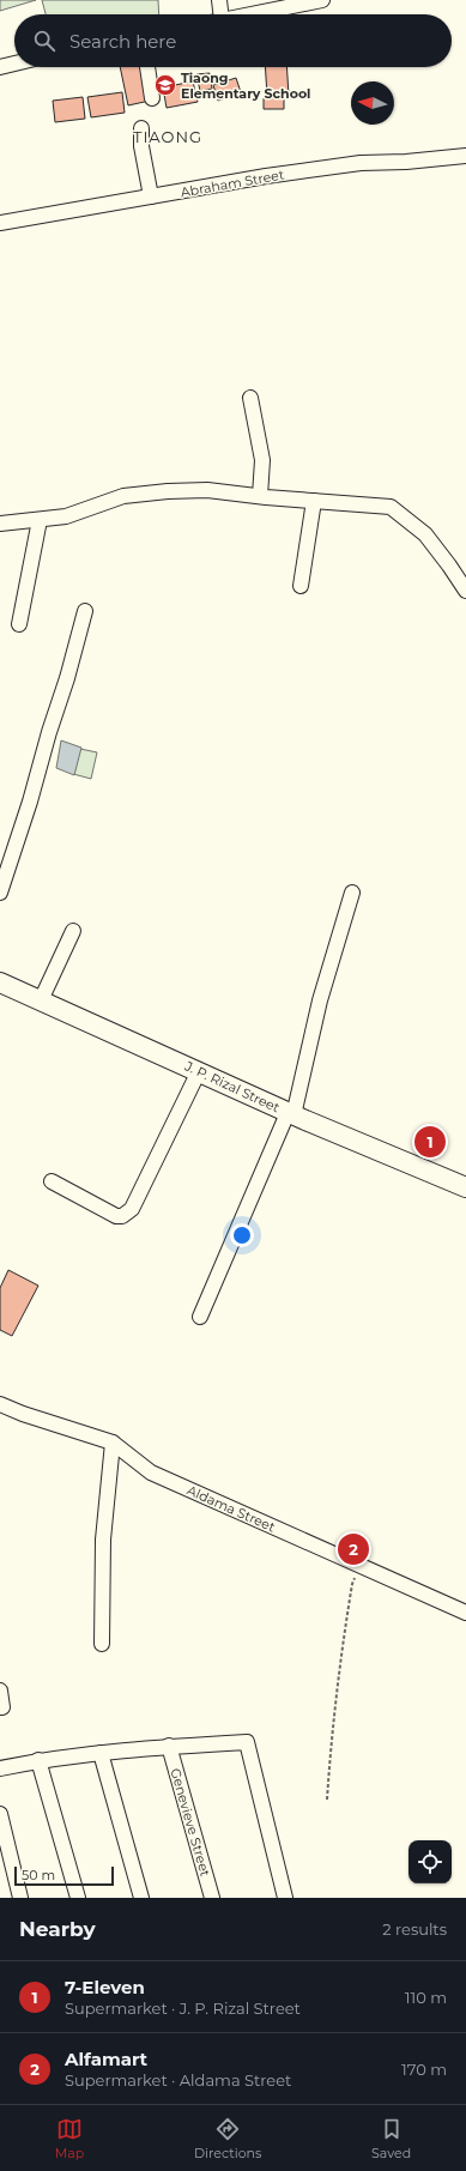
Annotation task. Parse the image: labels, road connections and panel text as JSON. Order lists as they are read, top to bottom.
{
  "streets": {
    "main road": ["J. P. Rizal Street"],
    "street": ["Abraham Street", "Aldama Street", "Genevieve Street"]
  },
  "districts": ["TIAONG"],
  "places": {
    "school or university": ["Tiaong Elementary School"]
  },
  "scale_bar": "50 m",
  "north": "left",
  "page": {
    "search": "Search here",
    "pins": ["1", "2"],
    "scale": "50 m",
    "heading": ["Nearby", "2 results"],
    "list": [
      {
        "mark": "1",
        "name": "7-Eleven",
        "note": "Supermarket · J. P. Rizal Street",
        "value": "110 m"
      },
      {
        "mark": "2",
        "name": "Alfamart",
        "note": "Supermarket · Aldama Street",
        "value": "170 m"
      }
    ],
    "nav": ["Map", "Directions", "Saved"]
  }
}
